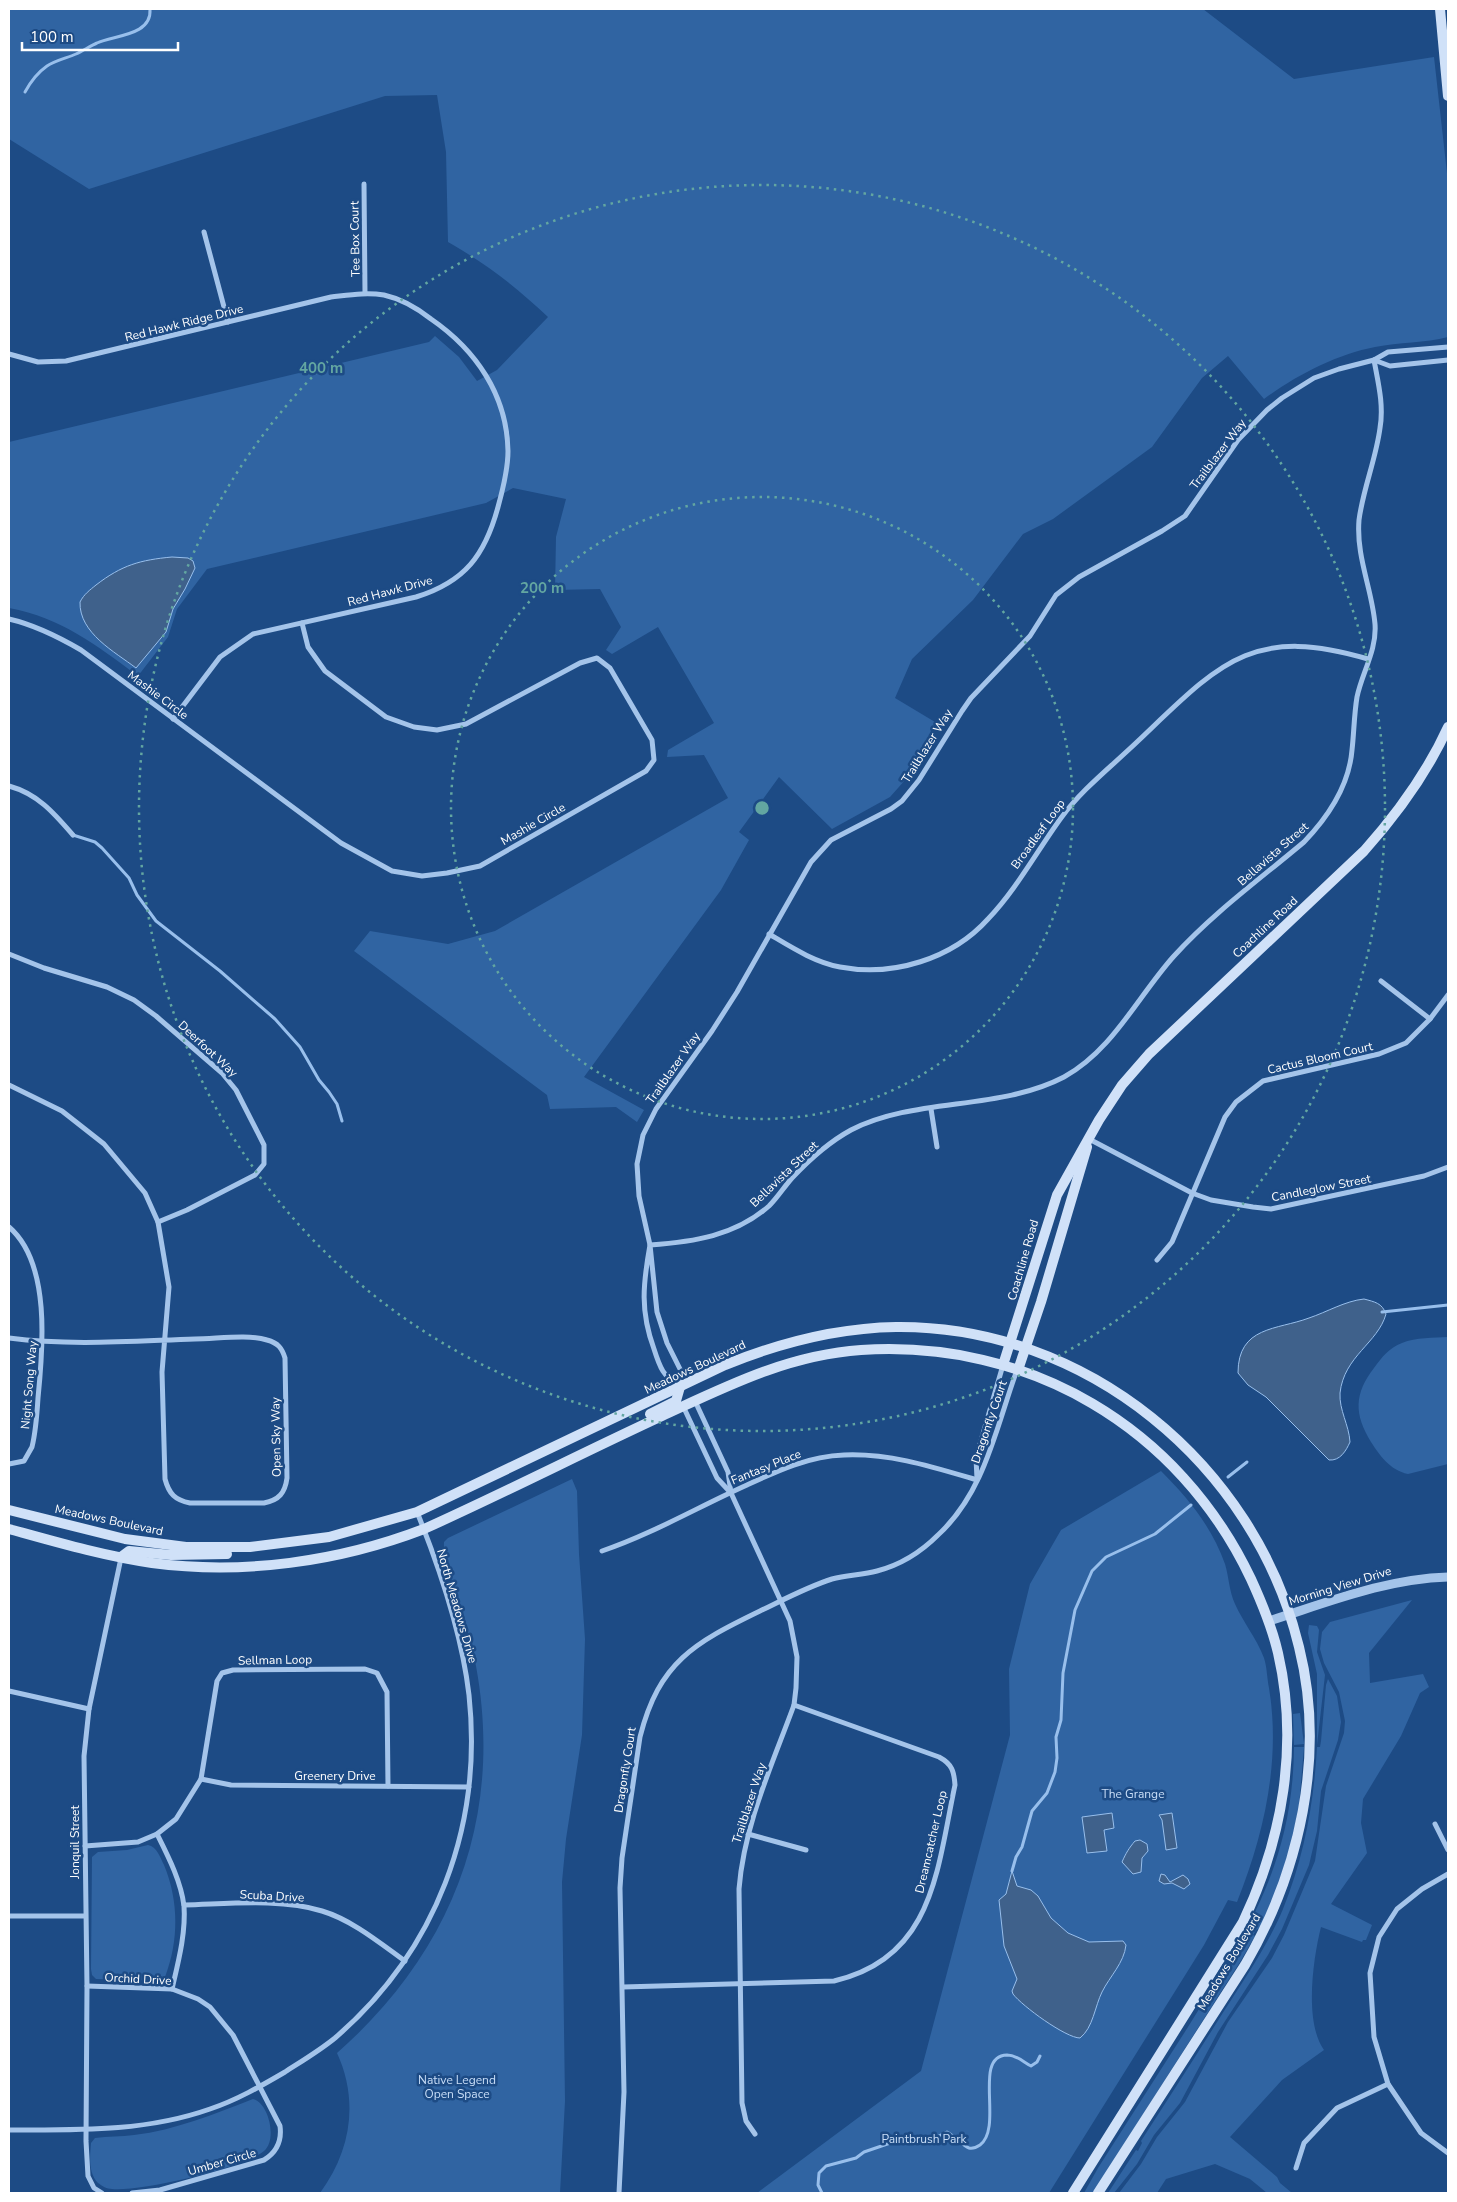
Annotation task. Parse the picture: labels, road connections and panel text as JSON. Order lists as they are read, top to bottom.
{
  "streets": {
    "main road": ["Coachline Road", "Meadows Boulevard"],
    "street": [
      "Tee Box Court",
      "Red Hawk Ridge Drive",
      "Trailblazer Way",
      "Red Hawk Drive",
      "Mashie Circle",
      "Broadleaf Loop",
      "Bellavista Street",
      "Deerfoot Way",
      "Cactus Bloom Court",
      "Candleglow Street",
      "Night Song Way",
      "Dragonfly Court",
      "Open Sky Way",
      "Fantasy Place",
      "Morning View Drive",
      "North Meadows Drive",
      "Sellman Loop",
      "Greenery Drive",
      "Jonquil Street",
      "Dreamcatcher Loop",
      "Scuba Drive",
      "Orchid Drive",
      "Umber Circle"
    ]
  },
  "crossings": [
    ["Tee Box Court", "Red Hawk Ridge Drive"],
    ["Tee Box Court", "Red Hawk Drive"],
    ["Red Hawk Ridge Drive", "Red Hawk Drive"],
    ["Trailblazer Way", "Broadleaf Loop"],
    ["Trailblazer Way", "Bellavista Street"],
    ["Trailblazer Way", "Meadows Boulevard"],
    ["Trailblazer Way", "Dragonfly Court"],
    ["Trailblazer Way", "Fantasy Place"],
    ["Trailblazer Way", "Dreamcatcher Loop"],
    ["Red Hawk Drive", "Mashie Circle"],
    ["Broadleaf Loop", "Bellavista Street"],
    ["Coachline Road", "Candleglow Street"],
    ["Coachline Road", "Meadows Boulevard"],
    ["Coachline Road", "Dragonfly Court"],
    ["Cactus Bloom Court", "Candleglow Street"],
    ["Meadows Boulevard", "Dragonfly Court"],
    ["Meadows Boulevard", "Morning View Drive"],
    ["Meadows Boulevard", "North Meadows Drive"],
    ["Meadows Boulevard", "Jonquil Street"],
    ["Night Song Way", "Open Sky Way"],
    ["Dragonfly Court", "Fantasy Place"],
    ["Dragonfly Court", "Dreamcatcher Loop"],
    ["North Meadows Drive", "Greenery Drive"],
    ["North Meadows Drive", "Jonquil Street"],
    ["North Meadows Drive", "Scuba Drive"],
    ["North Meadows Drive", "Orchid Drive"],
    ["North Meadows Drive", "Umber Circle"],
    ["Sellman Loop", "Greenery Drive"],
    ["Sellman Loop", "Jonquil Street"],
    ["Jonquil Street", "Orchid Drive"],
    ["Orchid Drive", "Umber Circle"]
  ],
  "parks": ["The Grange", "Native Legend Open Space", "Paintbrush Park"],
  "scale_bar": "100 m",
  "rings": ["400 m", "200 m"]
}
